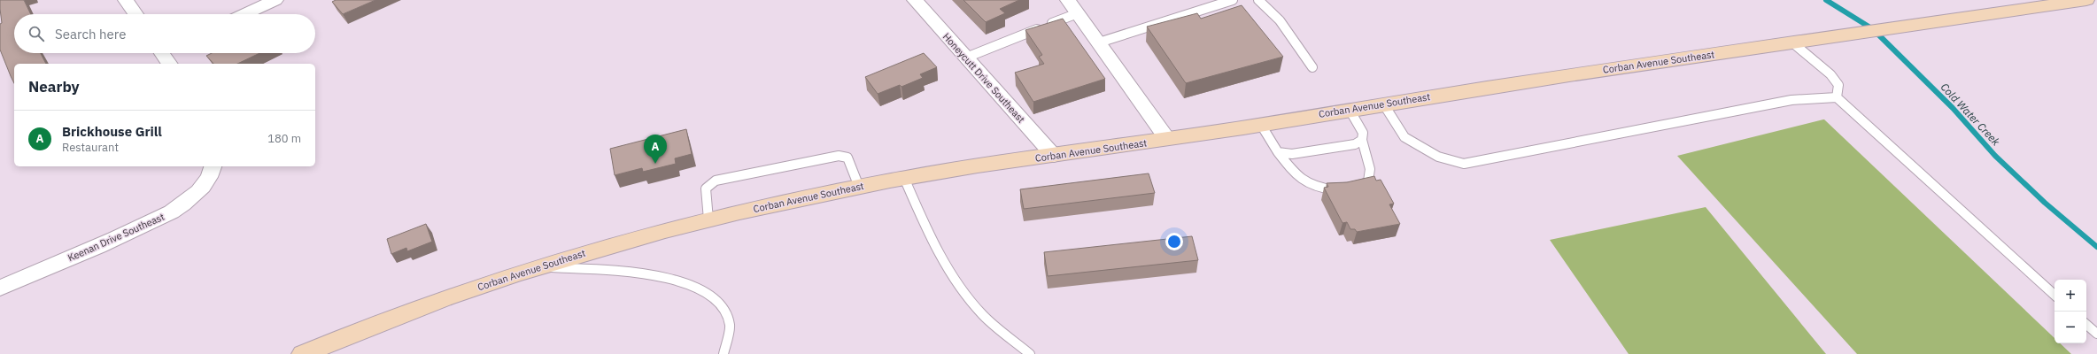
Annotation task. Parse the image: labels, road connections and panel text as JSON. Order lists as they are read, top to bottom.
{
  "streets": {
    "main road": ["Corban Avenue Southeast"],
    "street": ["Honeycutt Drive Southeast", "Keenan Drive Southeast"]
  },
  "crossings": [
    ["Corban Avenue Southeast", "Honeycutt Drive Southeast"]
  ],
  "water": ["Cold Water Creek"],
  "page": {
    "search": "Search here",
    "heading": "Nearby",
    "list": [
      {
        "mark": "A",
        "name": "Brickhouse Grill",
        "note": "Restaurant",
        "value": "180 m"
      }
    ],
    "pins": "A",
    "map_buttons": ["+", "−"]
  }
}
